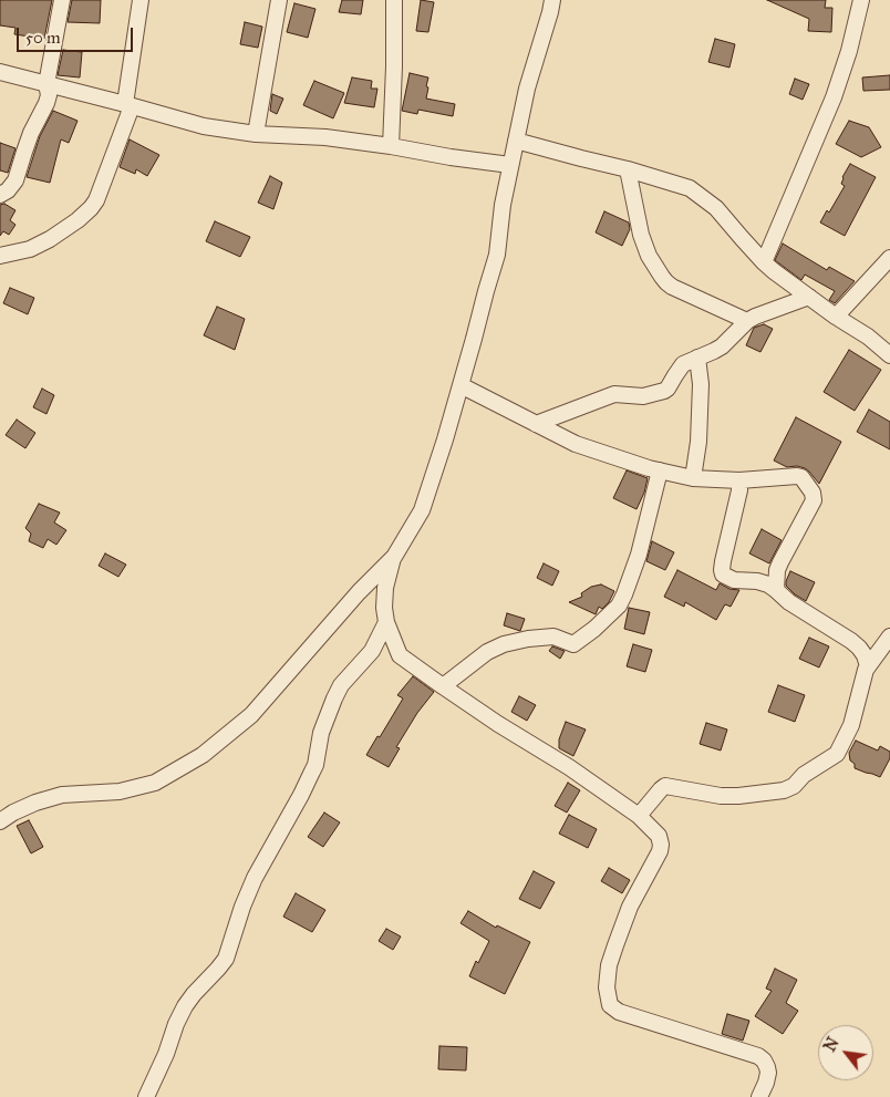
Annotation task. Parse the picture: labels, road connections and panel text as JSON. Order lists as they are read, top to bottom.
{
  "scale_bar": "50 m",
  "north": "top left"
}
